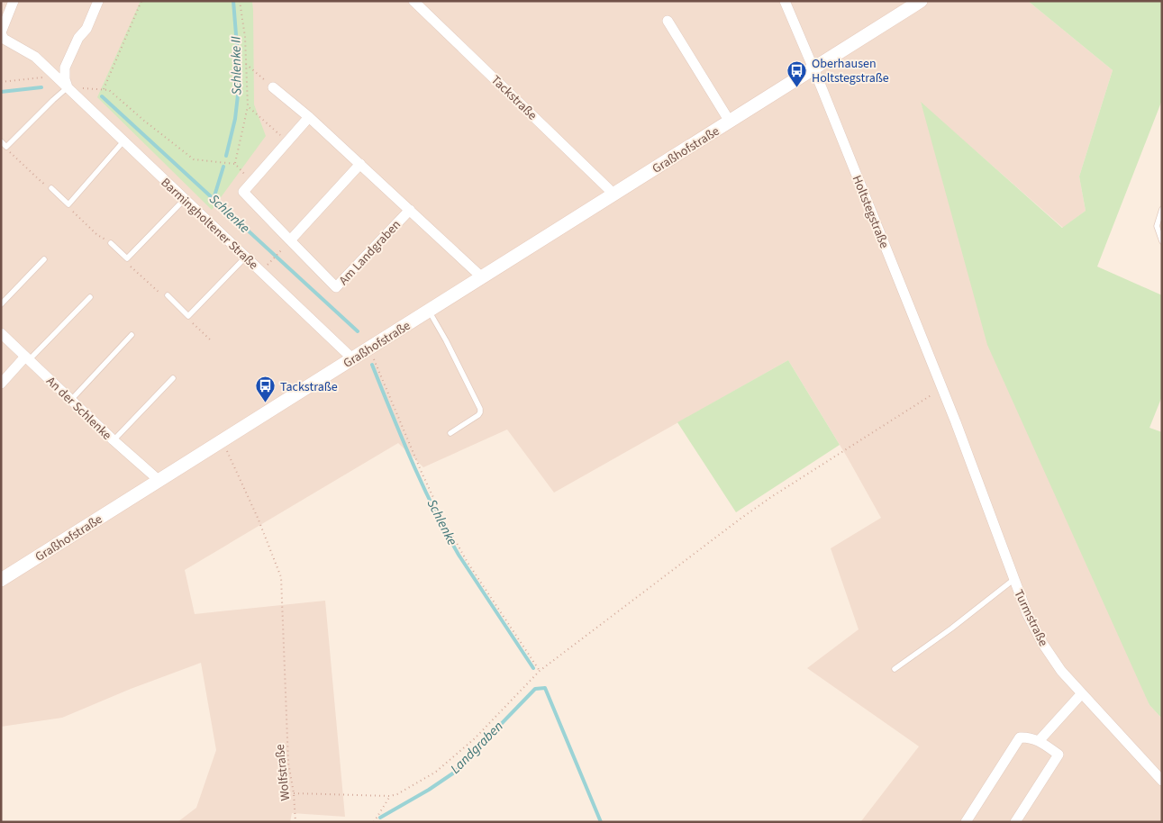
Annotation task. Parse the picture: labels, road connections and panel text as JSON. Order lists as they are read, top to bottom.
{
  "streets": {
    "street": [
      "Tackstraße",
      "Graßhofstraße",
      "Holtstegstraße",
      "Barmingholtener Straße",
      "Am Landgraben",
      "An der Schlenke",
      "Turmstraße"
    ],
    "path": ["Wolfstraße"]
  },
  "crossings": [
    ["Tackstraße", "Graßhofstraße"],
    ["Graßhofstraße", "Holtstegstraße"],
    ["Graßhofstraße", "Barmingholtener Straße"],
    ["Graßhofstraße", "Am Landgraben"],
    ["Graßhofstraße", "An der Schlenke"],
    ["Graßhofstraße", "Wolfstraße"],
    ["Holtstegstraße", "Turmstraße"]
  ],
  "water": ["Schlenke II", "Schlenke", "Landgraben"],
  "places": {
    "bus stop": ["Oberhausen Holtstegstraße", "Tackstraße"]
  }
}
